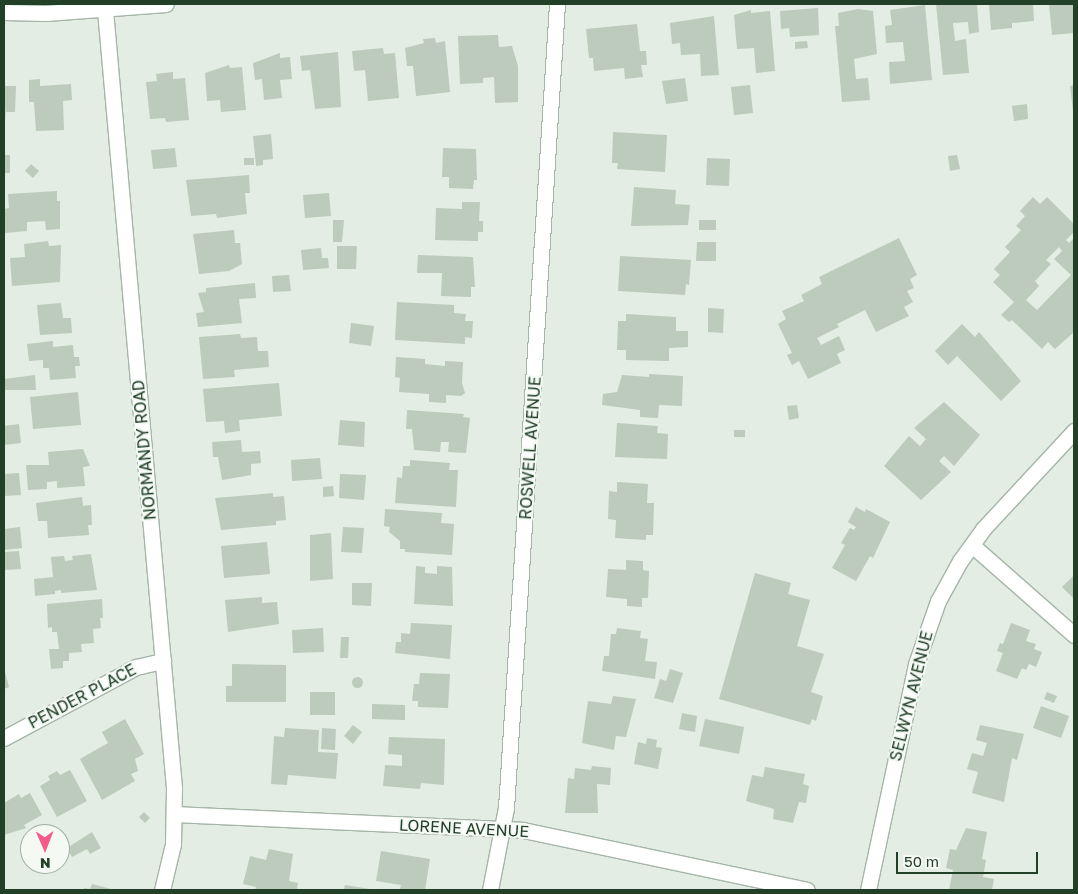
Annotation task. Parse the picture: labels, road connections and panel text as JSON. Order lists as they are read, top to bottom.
{
  "streets": {
    "street": [
      "ROSWELL AVENUE",
      "NORMANDY ROAD",
      "PENDER PLACE",
      "SELWYN AVENUE",
      "LORENE AVENUE"
    ]
  },
  "crossings": [
    ["ROSWELL AVENUE", "LORENE AVENUE"],
    ["NORMANDY ROAD", "PENDER PLACE"],
    ["NORMANDY ROAD", "LORENE AVENUE"]
  ],
  "scale_bar": "50 m",
  "north": "bottom"
}
